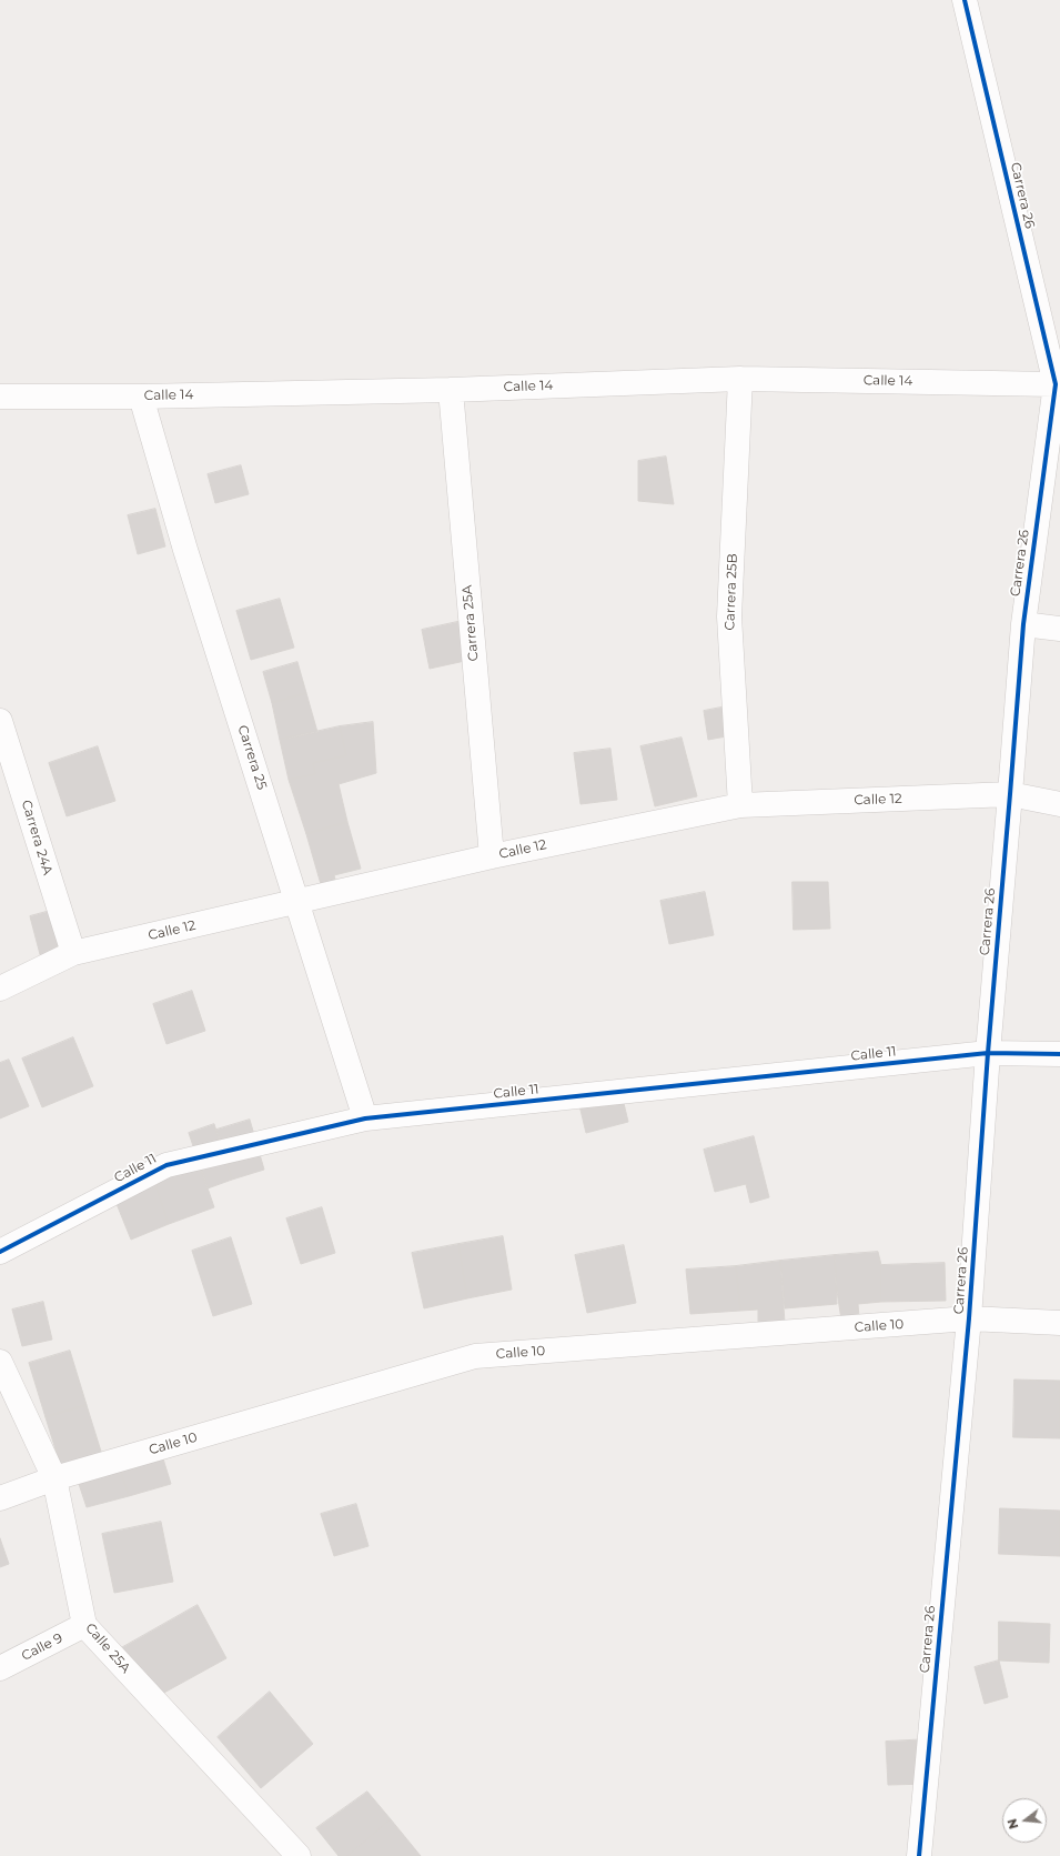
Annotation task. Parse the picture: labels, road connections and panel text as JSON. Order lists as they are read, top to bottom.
{
  "streets": {
    "street": [
      "Carrera 26",
      "Calle 14",
      "Carrera 25B",
      "Carrera 25A",
      "Carrera 25",
      "Calle 12",
      "Carrera 24A",
      "Calle 11",
      "Calle 10",
      "Calle 9",
      "Calle 25A"
    ]
  },
  "crossings": [
    ["Carrera 26", "Calle 14"],
    ["Carrera 26", "Calle 12"],
    ["Carrera 26", "Calle 11"],
    ["Carrera 26", "Calle 10"],
    ["Calle 14", "Carrera 25B"],
    ["Calle 14", "Carrera 25A"],
    ["Calle 14", "Carrera 25"],
    ["Carrera 25B", "Calle 12"],
    ["Carrera 25A", "Calle 12"],
    ["Carrera 25", "Calle 12"],
    ["Carrera 25", "Calle 11"],
    ["Calle 12", "Carrera 24A"],
    ["Calle 10", "Calle 25A"],
    ["Calle 9", "Calle 25A"]
  ],
  "north": "left"
}
